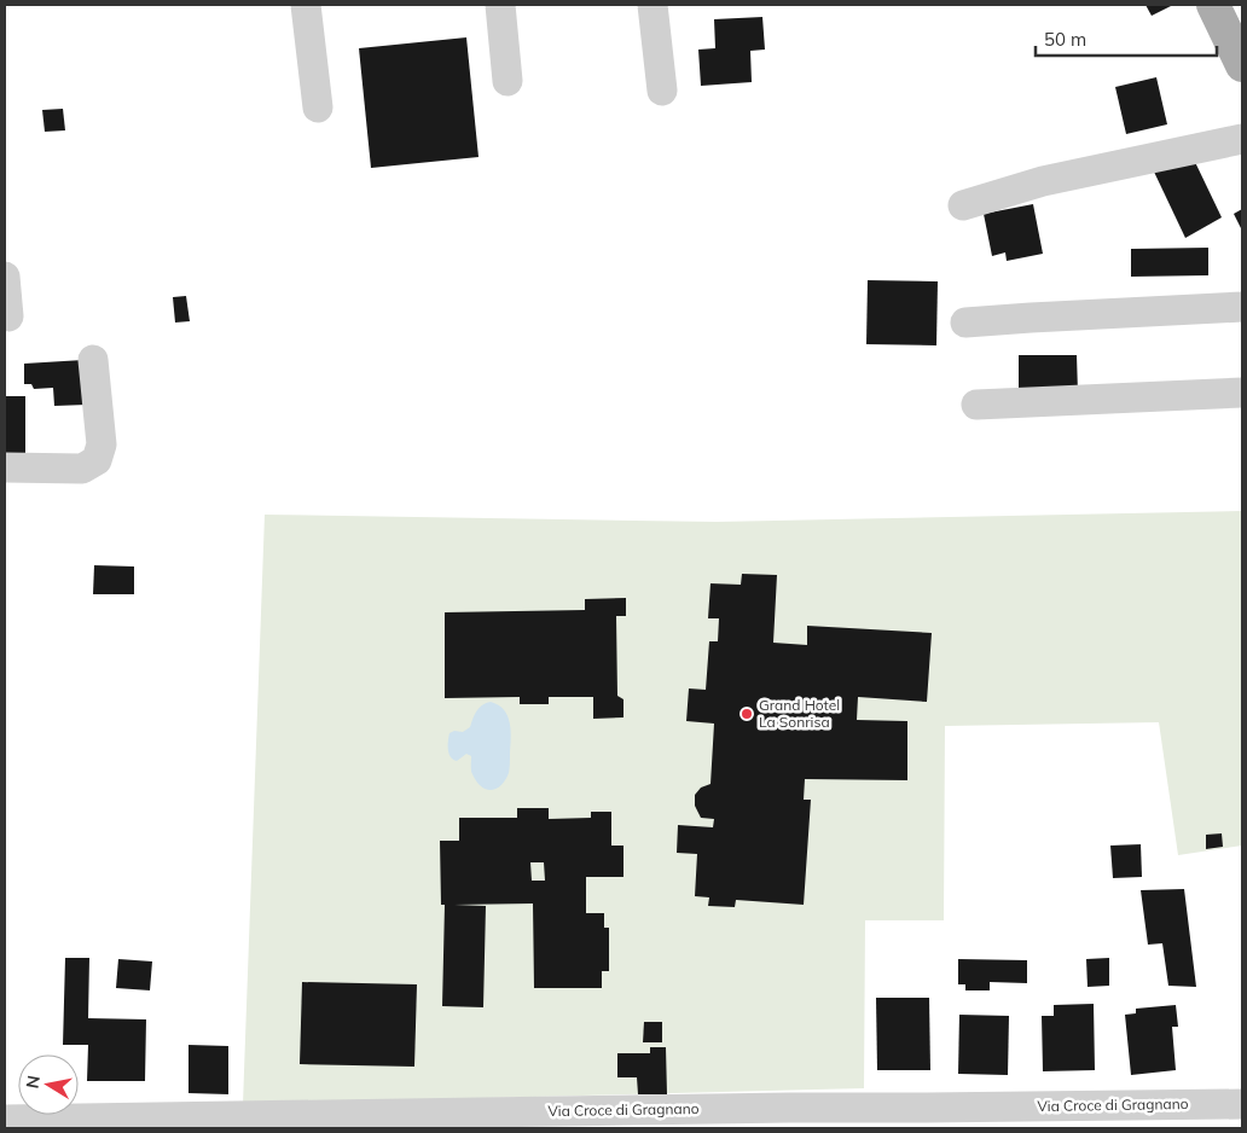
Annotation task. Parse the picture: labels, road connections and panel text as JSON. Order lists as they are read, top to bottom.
{
  "streets": {
    "street": ["Via Croce di Gragnano"]
  },
  "places": ["Grand Hotel La Sonrisa"],
  "scale_bar": "50 m",
  "north": "left"
}
